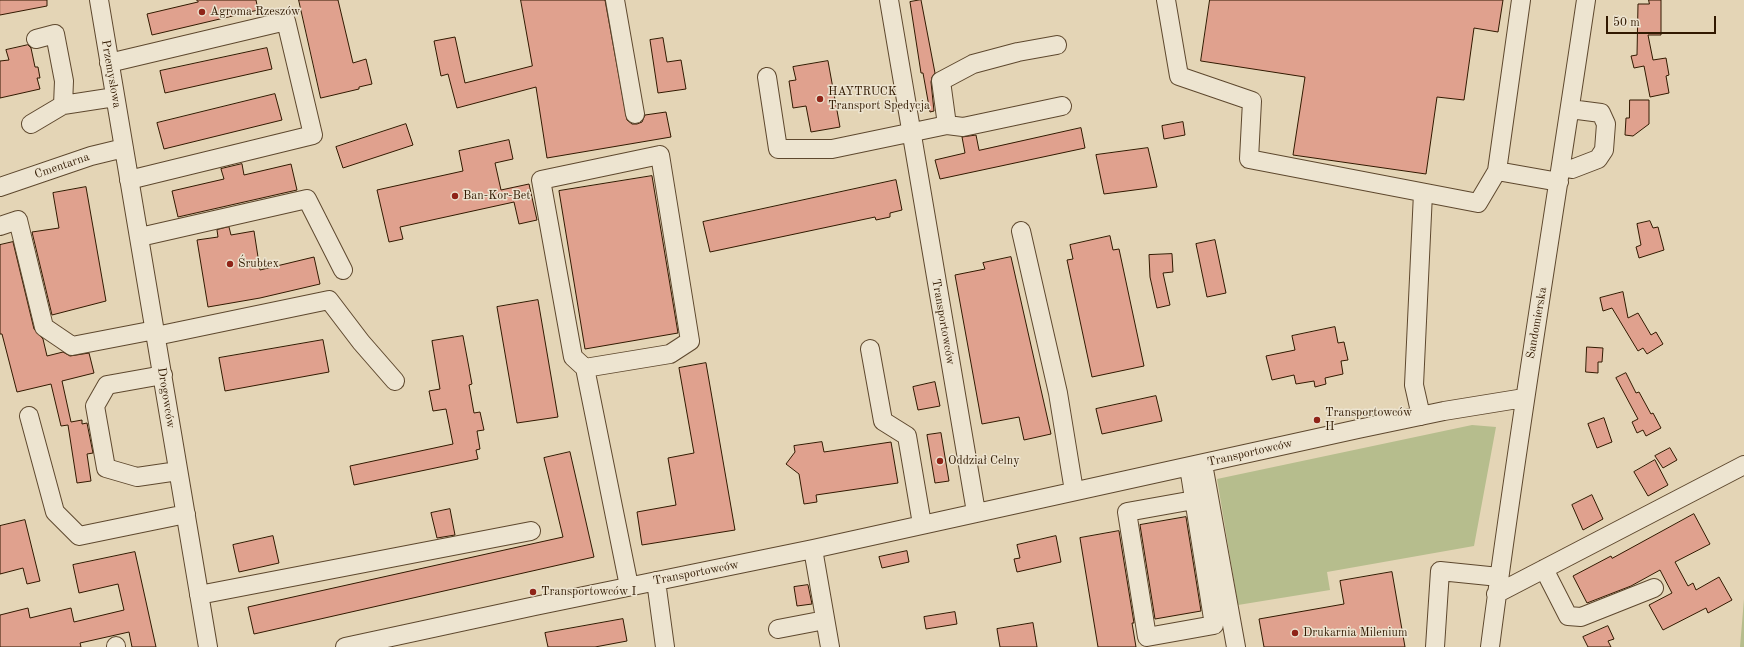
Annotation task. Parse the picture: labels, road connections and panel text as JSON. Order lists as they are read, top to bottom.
{
  "streets": {
    "street": [
      "Przemysłowa",
      "Cmentarna",
      "Transportowców",
      "Sandomierska",
      "Drogowców"
    ]
  },
  "crossings": [
    ["Przemysłowa", "Cmentarna"],
    ["Przemysłowa", "Drogowców"],
    ["Cmentarna", "Drogowców"],
    ["Transportowców", "Sandomierska"]
  ],
  "places": [
    "Agroma Rzeszów",
    "HAYTRUCK Transport Spedycja",
    "Ban-Kor-Bet",
    "Śrubtex",
    "Transportowców II",
    "Oddział Celny",
    "Transportowców I",
    "Drukarnia Milenium"
  ],
  "scale_bar": "50 m"
}
